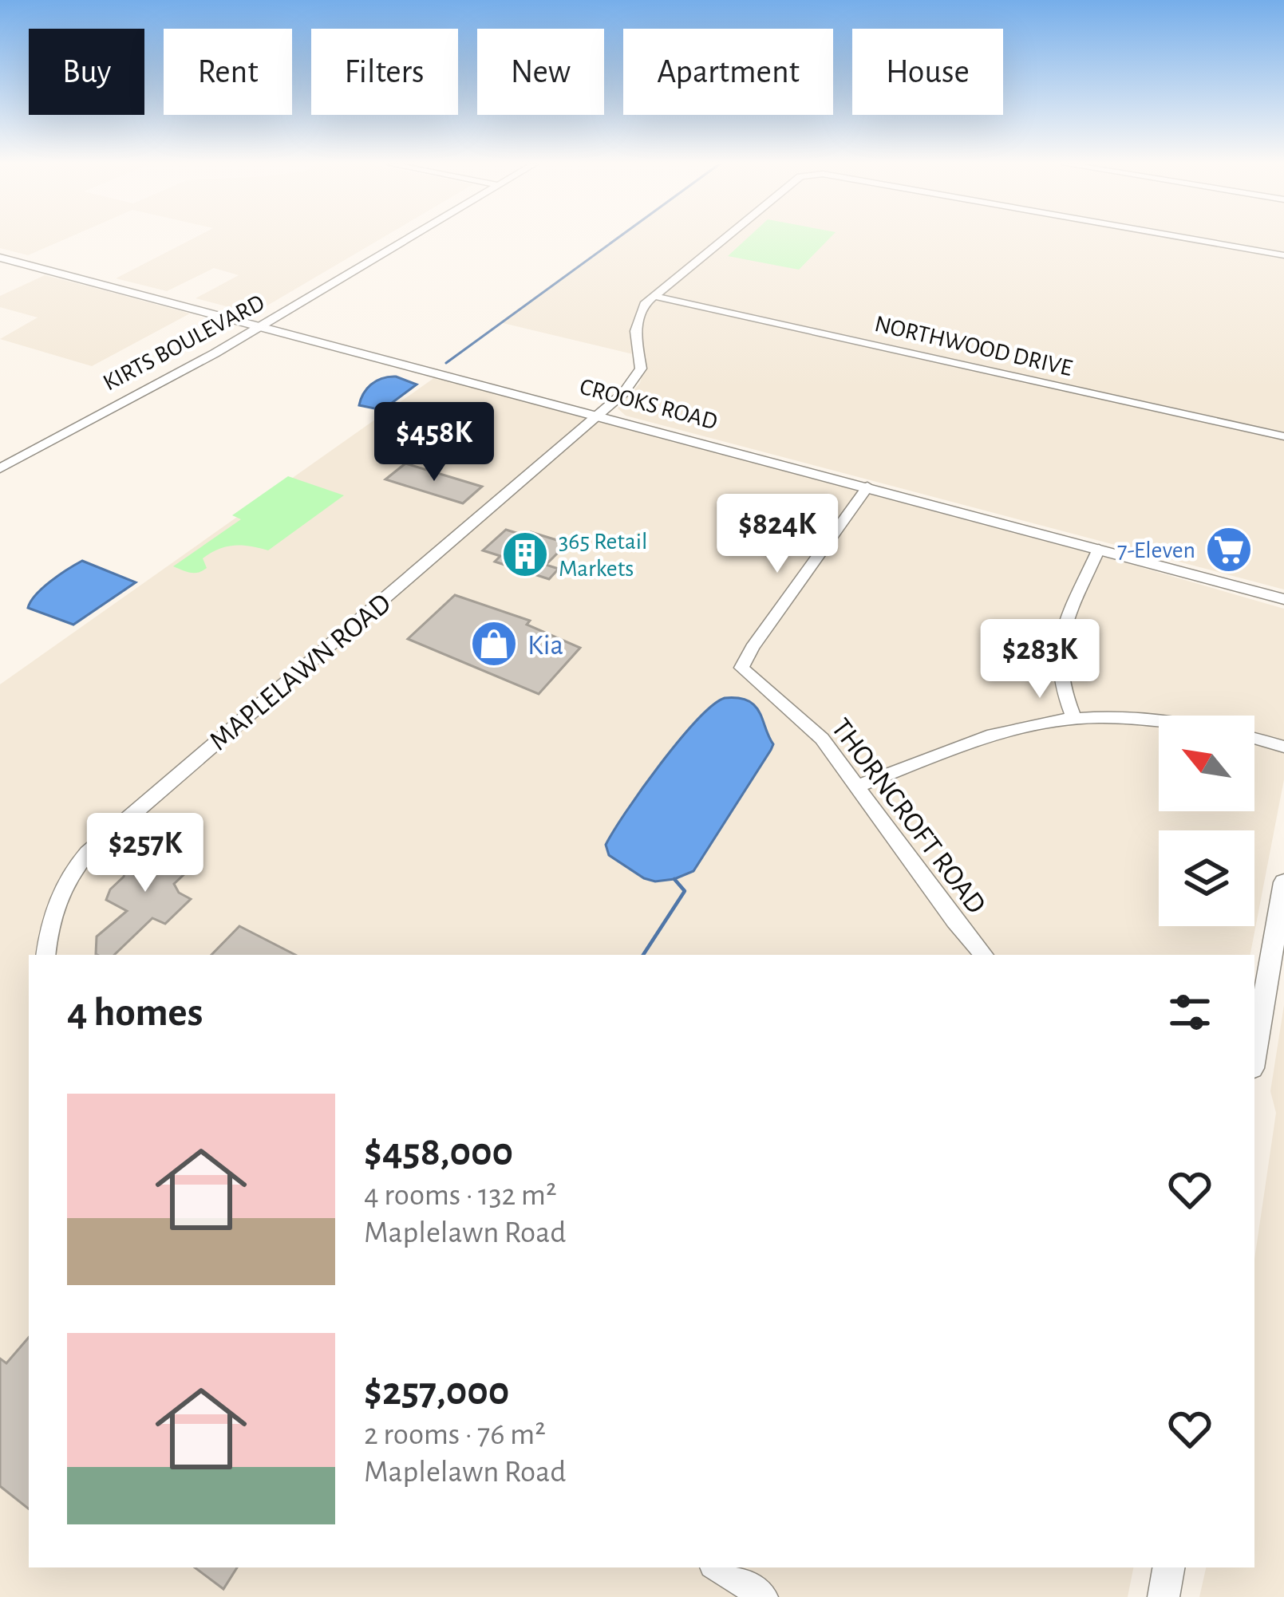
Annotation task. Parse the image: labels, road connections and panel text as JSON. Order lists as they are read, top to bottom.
{
  "streets": {
    "main road": ["CROOKS ROAD"],
    "street": [
      "KIRTS BOULEVARD",
      "NORTHWOOD DRIVE",
      "MAPLELAWN ROAD",
      "THORNCROFT ROAD"
    ]
  },
  "crossings": [
    ["KIRTS BOULEVARD", "CROOKS ROAD"],
    ["NORTHWOOD DRIVE", "MAPLELAWN ROAD"],
    ["CROOKS ROAD", "MAPLELAWN ROAD"],
    ["CROOKS ROAD", "THORNCROFT ROAD"]
  ],
  "places": {
    "supermarket": ["7-Eleven"],
    "building": ["365 Retail Markets"],
    "shop": ["Kia"]
  },
  "north": "top left",
  "page": {
    "chip": [
      "Buy",
      "Rent",
      "Filters",
      "New",
      "Apartment",
      "House"
    ],
    "price": [
      "$458K",
      "$824K",
      "$283K",
      "$257K"
    ],
    "heading": "4 homes",
    "list": [
      {
        "name": "$458,000",
        "note": "4 rooms · 132 m² · Maplelawn Road"
      },
      {
        "name": "$257,000",
        "note": "2 rooms · 76 m² · Maplelawn Road"
      }
    ]
  }
}
